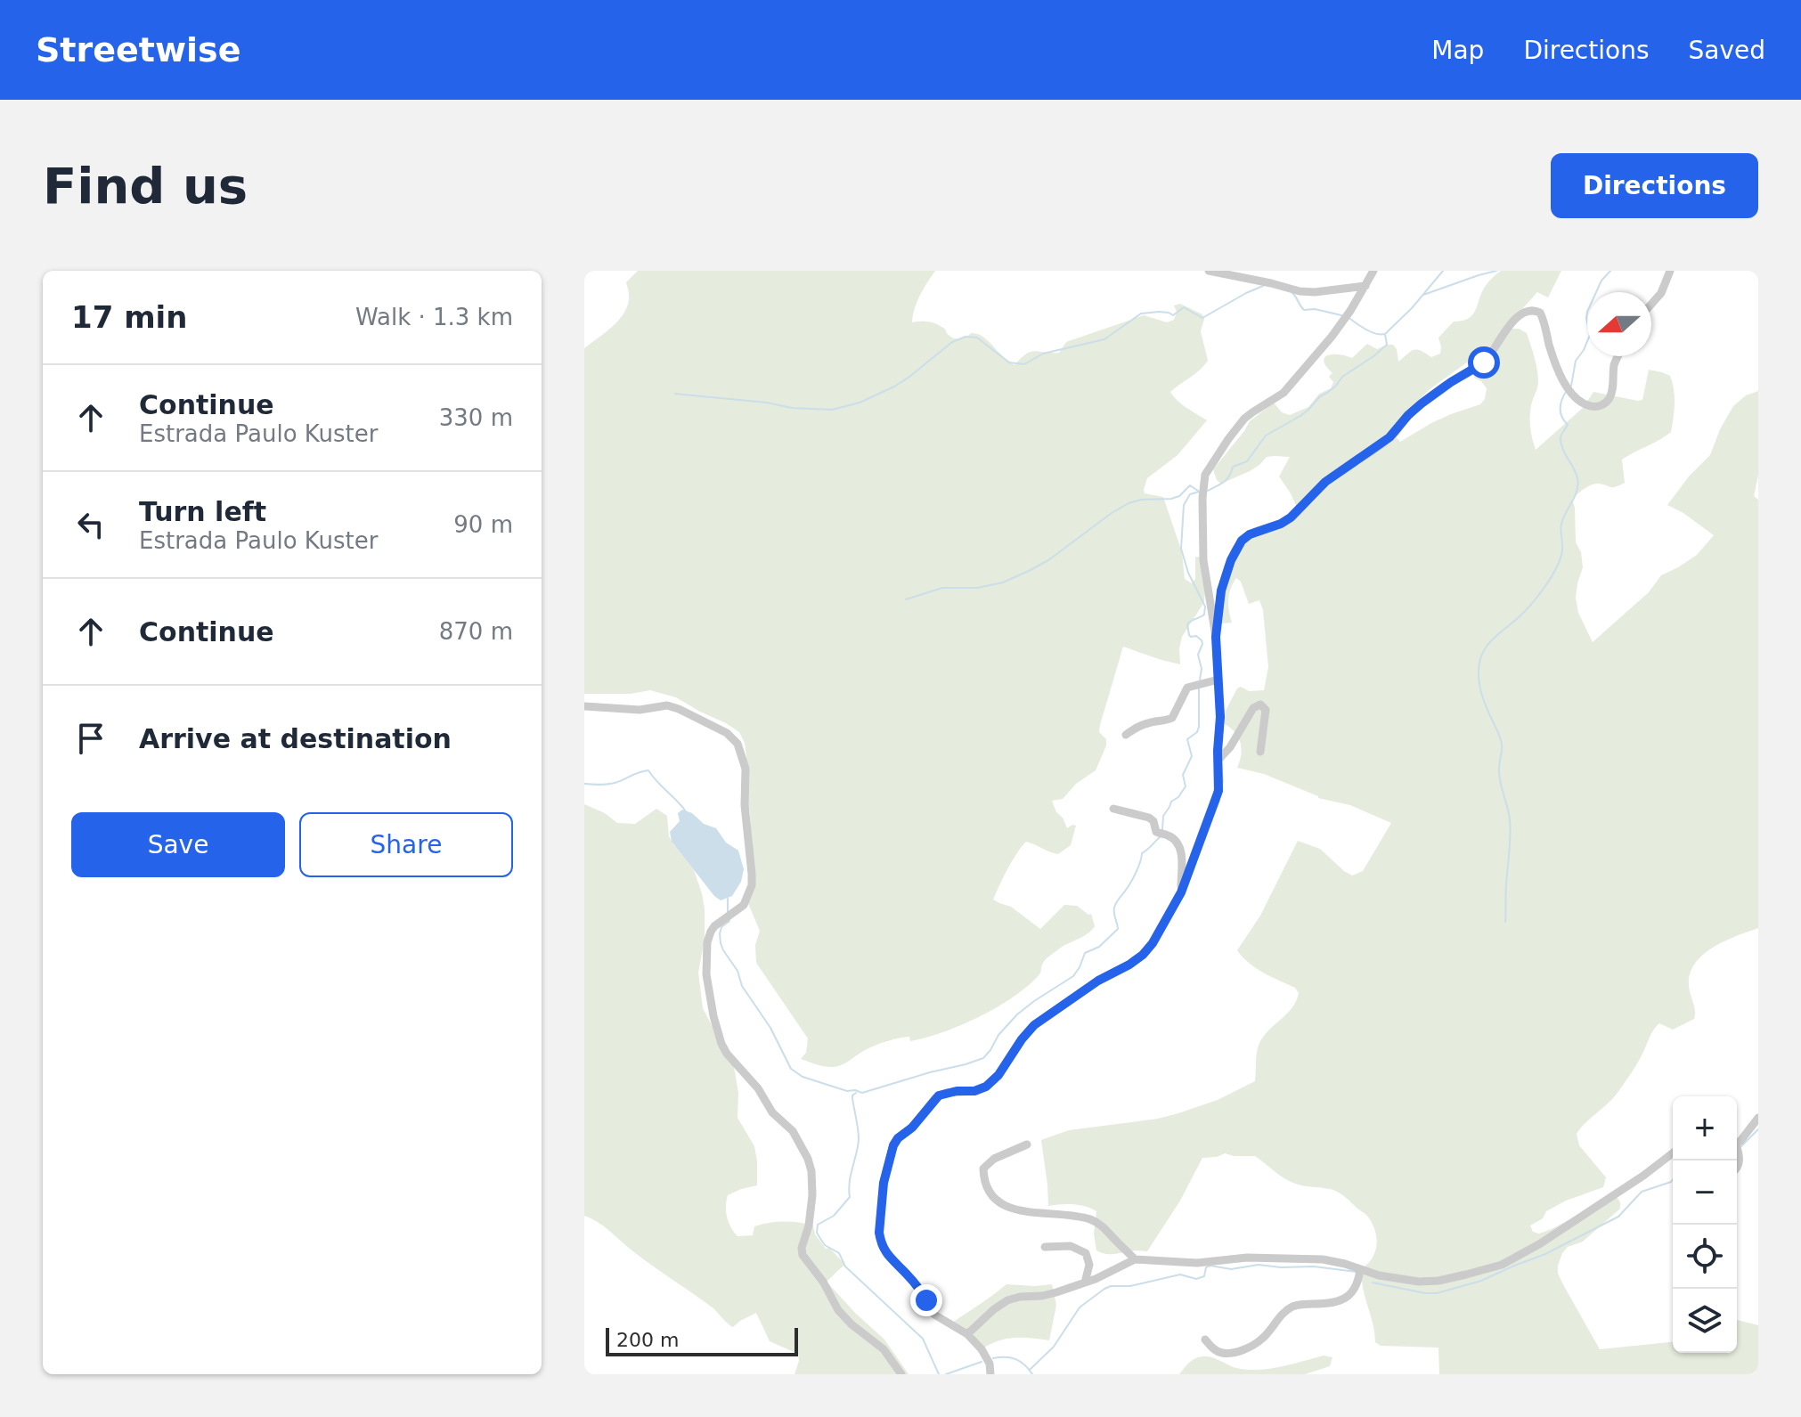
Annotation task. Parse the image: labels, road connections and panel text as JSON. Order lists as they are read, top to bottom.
{
  "scale_bar": "200 m",
  "north": "left",
  "page": {
    "header": "Streetwise",
    "nav": ["Map", "Directions", "Saved"],
    "buttons": [
      "Directions",
      ["Save", "Share"]
    ],
    "title": "Find us",
    "heading": ["17 min", "Walk · 1.3 km"],
    "list": [
      ["Continue", "Estrada Paulo Kuster", "330 m"],
      ["Turn left", "Estrada Paulo Kuster", "90 m"],
      ["Continue", "870 m"],
      "Arrive at destination"
    ],
    "map_buttons": ["+", "−"],
    "scale": "200 m"
  }
}
